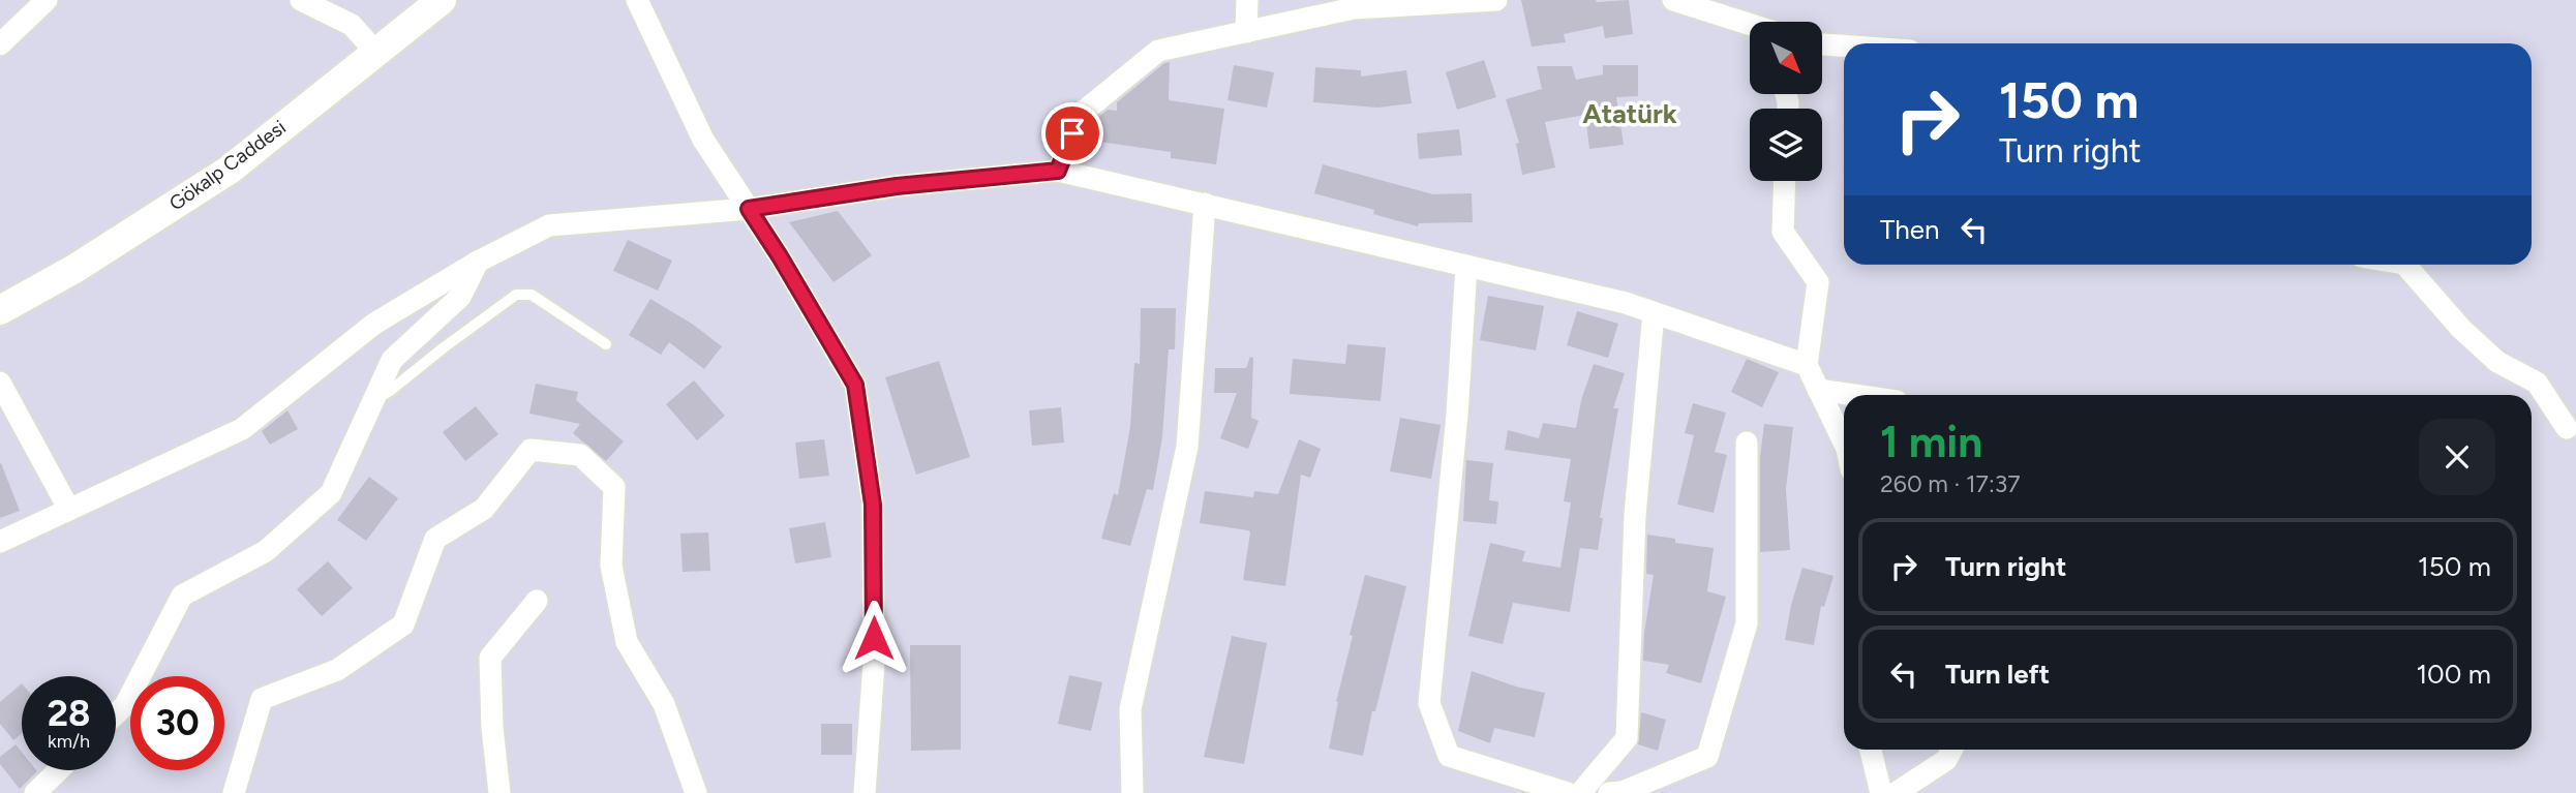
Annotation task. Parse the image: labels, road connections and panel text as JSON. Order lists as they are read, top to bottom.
{
  "streets": {
    "street": ["Gökalp Caddesi"]
  },
  "districts": ["Atatürk"],
  "north": "bottom right",
  "page": {
    "turn": ["150 m", "Turn right"],
    "then": "Then",
    "heading": ["1 min", "260 m · 17:37"],
    "list": [
      {
        "name": "Turn right",
        "value": "150 m"
      },
      {
        "name": "Turn left",
        "value": "100 m"
      }
    ],
    "speed": "28 km/h",
    "limit": "30"
  }
}
